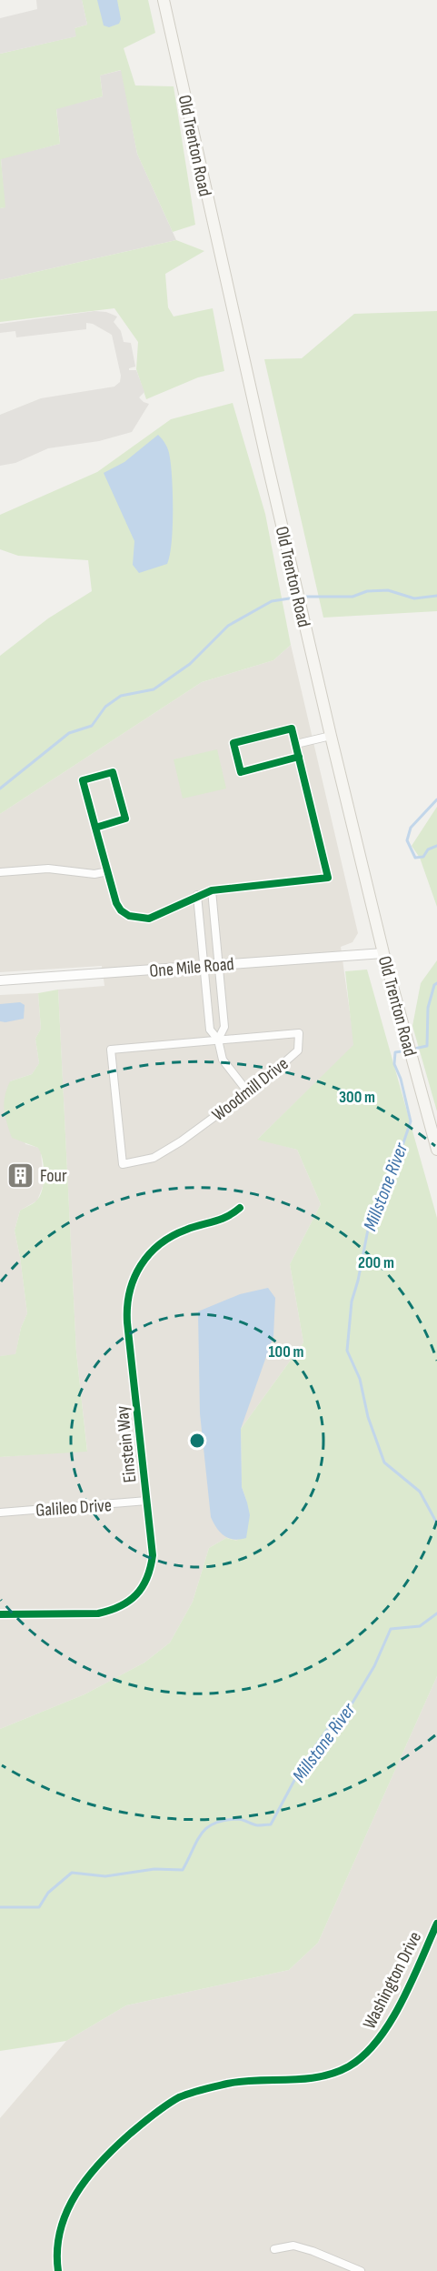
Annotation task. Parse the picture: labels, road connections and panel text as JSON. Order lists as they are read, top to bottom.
{
  "streets": {
    "main road": ["Old Trenton Road"],
    "street": [
      "One Mile Road",
      "Woodmill Drive",
      "Einstein Way",
      "Galileo Drive",
      "Washington Drive"
    ]
  },
  "crossings": [
    ["Old Trenton Road", "One Mile Road"],
    ["Einstein Way", "Galileo Drive"]
  ],
  "water": ["Millstone River"],
  "places": {
    "building": ["Four"]
  },
  "rings": ["300 m", "200 m", "100 m"]
}
